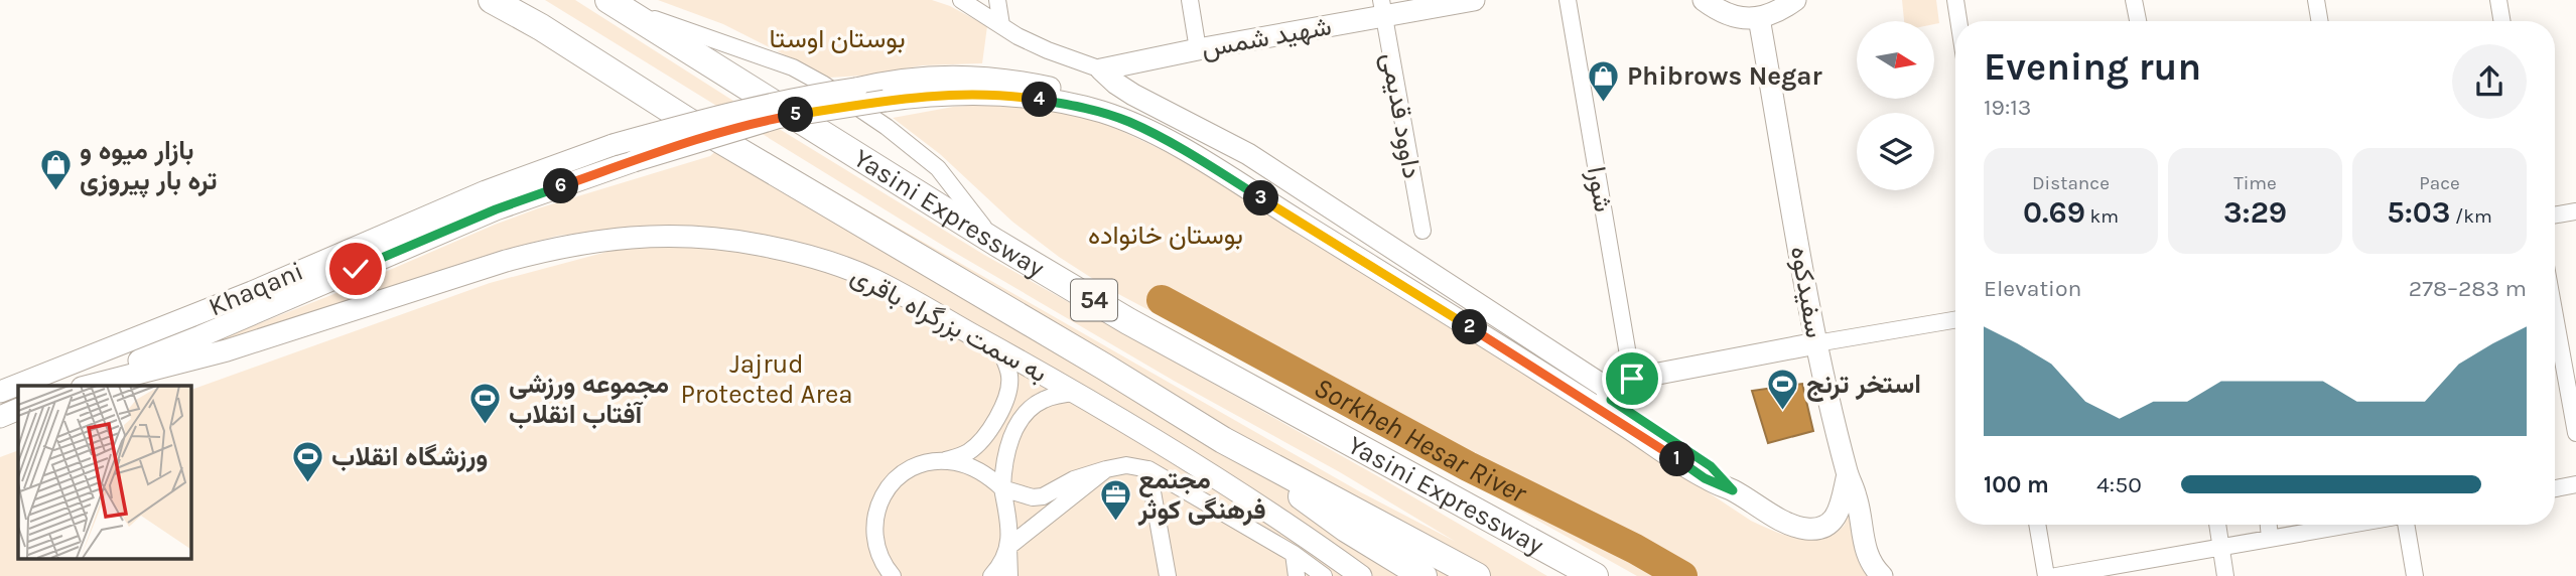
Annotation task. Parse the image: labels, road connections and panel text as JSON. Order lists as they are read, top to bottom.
{
  "streets": {
    "highway": ["Yasini Expressway", "54"],
    "main road": [
      "شهید شمس",
      "Khaqani",
      "سفیدکوه",
      "به سمت بزرگراه باقری"
    ],
    "street": ["داوود قدیمی", "شورا"]
  },
  "crossings": [
    ["شهید شمس", "داوود قدیمی"]
  ],
  "water": ["Sorkheh Hesar River"],
  "parks": ["بوستان اوستا", "بوستان خانواده", "Jajrud Protected Area"],
  "places": {
    "shop": ["Phibrows Negar", "بازار میوه و تره بار پیروزی"],
    "sports": ["استخر ترنج", "مجموعه ورزشی آفتاب انقلاب", "ورزشگاه انقلاب"],
    "office": ["مجتمع فرهنگی کوثر"]
  },
  "north": "right",
  "page": {
    "heading": ["Evening run", "19:13"],
    "pins": [
      "4",
      "5",
      "6",
      "3",
      "2",
      "1"
    ],
    "stats": [
      ["Distance", "0.69 km"],
      ["Time", "3:29"],
      ["Pace", "5:03 /km"]
    ],
    "chart": ["Elevation", "278–283 m"],
    "list": [
      {
        "name": "100 m",
        "note": "4:50"
      }
    ]
  }
}
